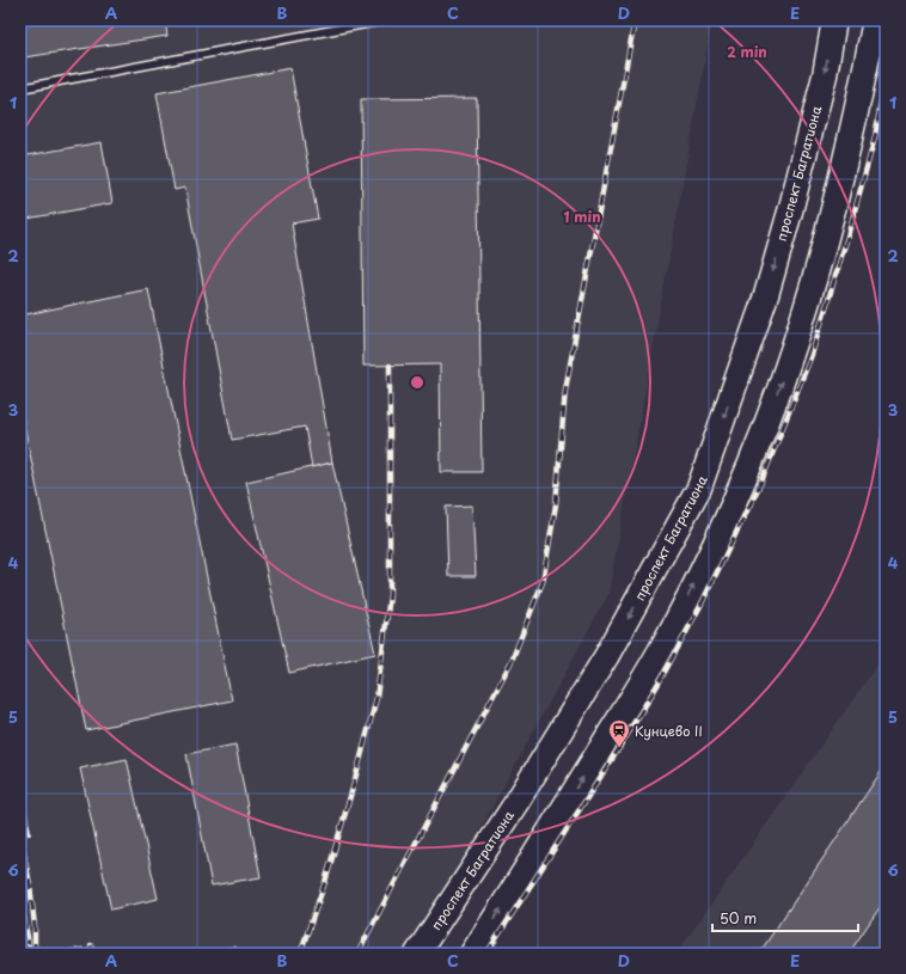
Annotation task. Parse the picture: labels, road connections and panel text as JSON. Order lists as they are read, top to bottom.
{
  "streets": {
    "main road": ["проспект Багратиона"]
  },
  "places": {
    "station": ["Кунцево II"]
  },
  "scale_bar": "50 m",
  "grid": {
    "columns": [
      "A",
      "B",
      "C",
      "D",
      "E"
    ],
    "rows": [
      "1",
      "2",
      "3",
      "4",
      "5",
      "6"
    ]
  },
  "rings": ["2 min", "1 min"]
}
